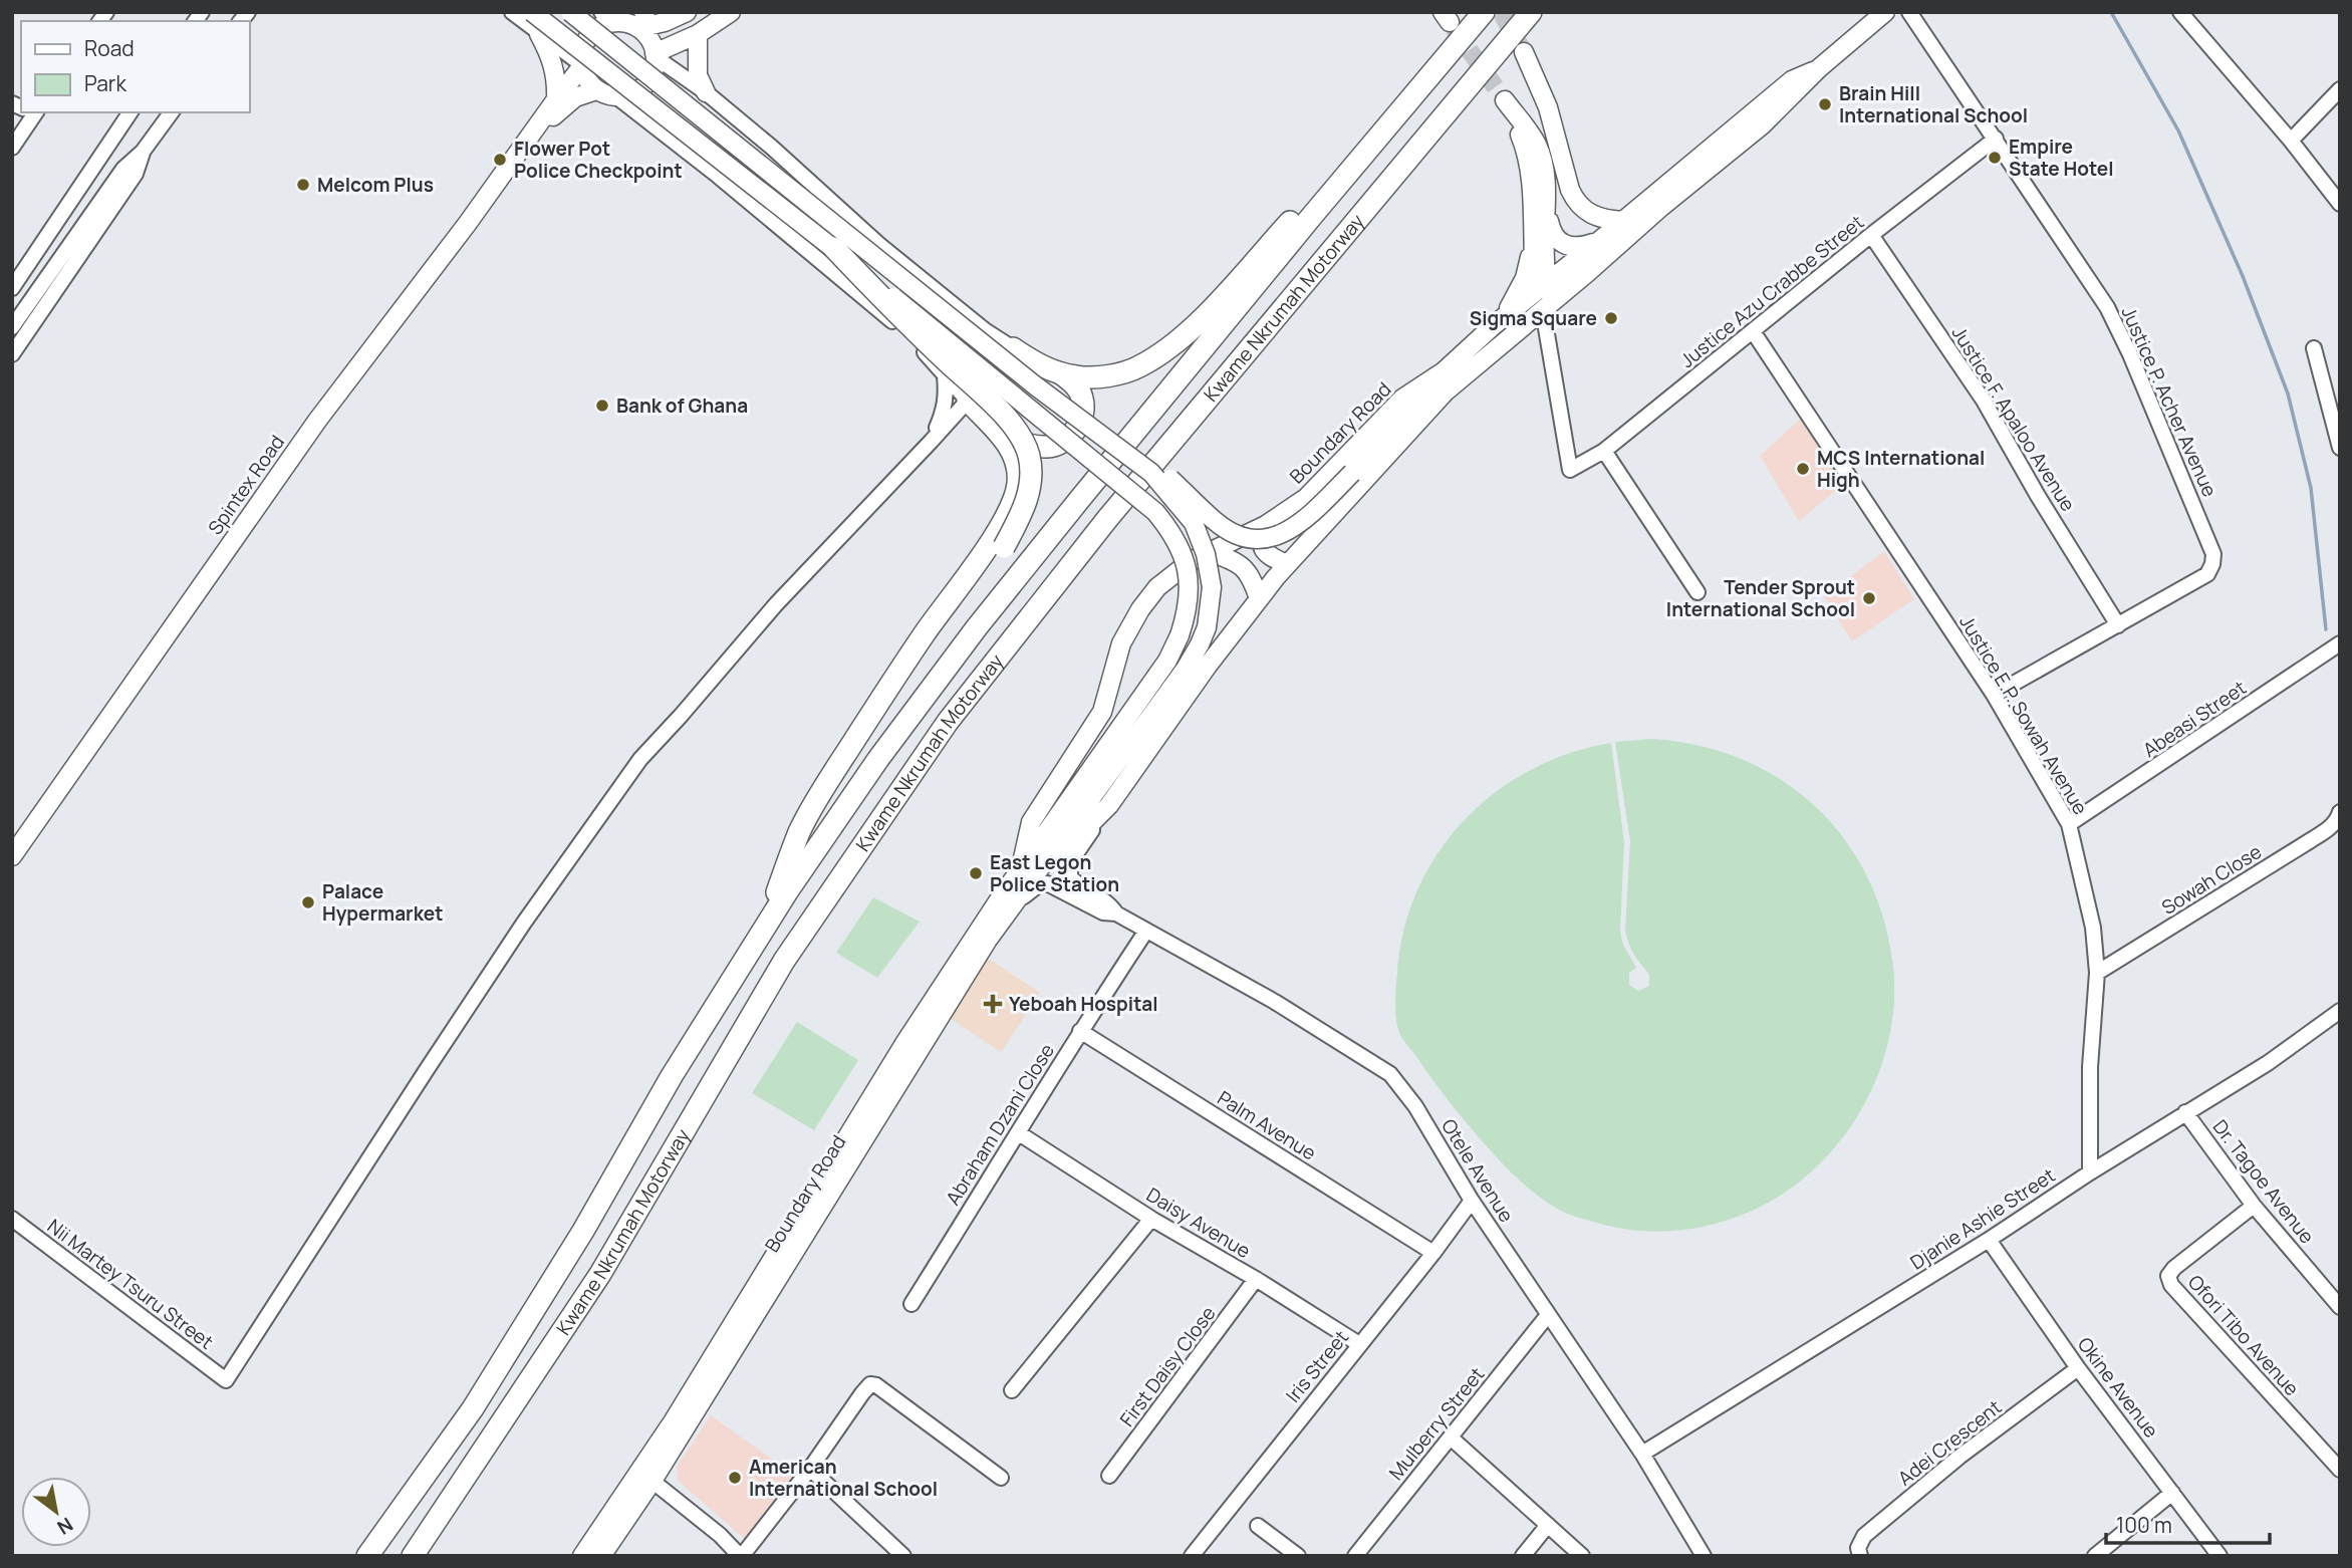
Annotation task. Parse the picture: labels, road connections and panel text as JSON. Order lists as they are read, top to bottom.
{
  "streets": {
    "highway": ["Kwame Nkrumah Motorway"],
    "main road": ["Boundary Road", "Spintex Road"],
    "street": [
      "Justice Azu Crabbe Street",
      "Justice P. Acher Avenue",
      "Justice F. Apaloo Avenue",
      "Justice E.P. Sowah Avenue",
      "Abeasi Street",
      "Sowah Close",
      "Abraham Dzani Close",
      "Palm Avenue",
      "Otele Avenue",
      "Dr. Tagoe Avenue",
      "Djanie Ashie Street",
      "Daisy Avenue",
      "Nii Martey Tsuru Street",
      "Ofori Tibo Avenue",
      "First Daisy Close",
      "Iris Street",
      "Okine Avenue",
      "Mulberry Street",
      "Adei Crescent"
    ]
  },
  "crossings": [
    ["Justice Azu Crabbe Street", "Justice P. Acher Avenue"],
    ["Justice Azu Crabbe Street", "Justice F. Apaloo Avenue"],
    ["Justice Azu Crabbe Street", "Boundary Road"],
    ["Justice Azu Crabbe Street", "Justice E.P. Sowah Avenue"],
    ["Justice P. Acher Avenue", "Justice F. Apaloo Avenue"],
    ["Justice P. Acher Avenue", "Justice E.P. Sowah Avenue"],
    ["Boundary Road", "Otele Avenue"],
    ["Justice E.P. Sowah Avenue", "Abeasi Street"],
    ["Justice E.P. Sowah Avenue", "Sowah Close"],
    ["Justice E.P. Sowah Avenue", "Djanie Ashie Street"],
    ["Abraham Dzani Close", "Palm Avenue"],
    ["Abraham Dzani Close", "Otele Avenue"],
    ["Abraham Dzani Close", "Daisy Avenue"],
    ["Palm Avenue", "Iris Street"],
    ["Otele Avenue", "Djanie Ashie Street"],
    ["Otele Avenue", "Iris Street"],
    ["Otele Avenue", "Mulberry Street"],
    ["Dr. Tagoe Avenue", "Djanie Ashie Street"],
    ["Dr. Tagoe Avenue", "Ofori Tibo Avenue"],
    ["Djanie Ashie Street", "Okine Avenue"],
    ["Daisy Avenue", "First Daisy Close"],
    ["Daisy Avenue", "Iris Street"],
    ["Okine Avenue", "Adei Crescent"]
  ],
  "places": {
    "other": [
      "Brain Hill International School",
      "Empire State Hotel",
      "Flower Pot Police Checkpoint",
      "Melcom Plus",
      "Sigma Square",
      "Bank of Ghana",
      "MCS International High",
      "Tender Sprout International School",
      "East Legon Police Station",
      "Palace Hypermarket",
      "American International School"
    ],
    "health": ["Yeboah Hospital"]
  },
  "legend": ["Road", "Park"],
  "scale_bar": "100 m",
  "north": "bottom right"
}
